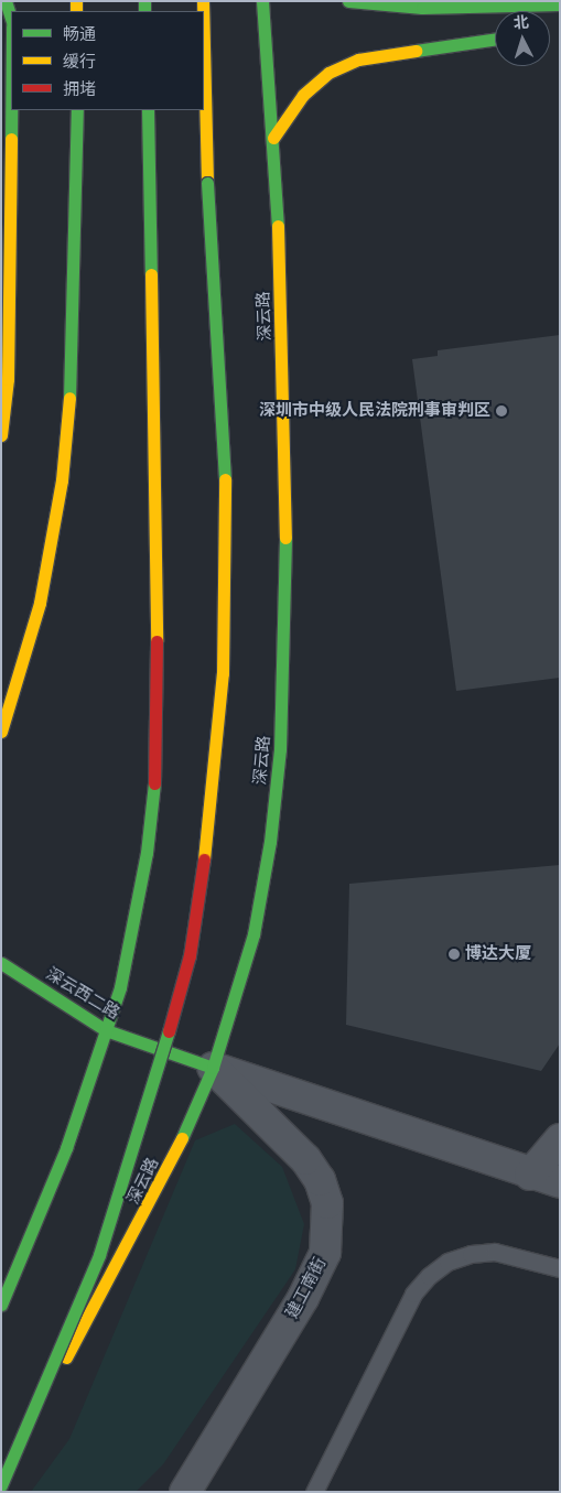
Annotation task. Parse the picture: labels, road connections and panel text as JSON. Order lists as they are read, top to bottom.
{
  "streets": {
    "main road": ["深云路", "深云西二路"],
    "street": ["建工南街"]
  },
  "crossings": [
    ["深云路", "深云西二路"],
    ["深云路", "建工南街"],
    ["深云西二路", "建工南街"]
  ],
  "places": ["深圳市中级人民法院刑事审判区", "博达大厦"],
  "legend": ["畅通", "缓行", "拥堵"],
  "north": "top"
}
